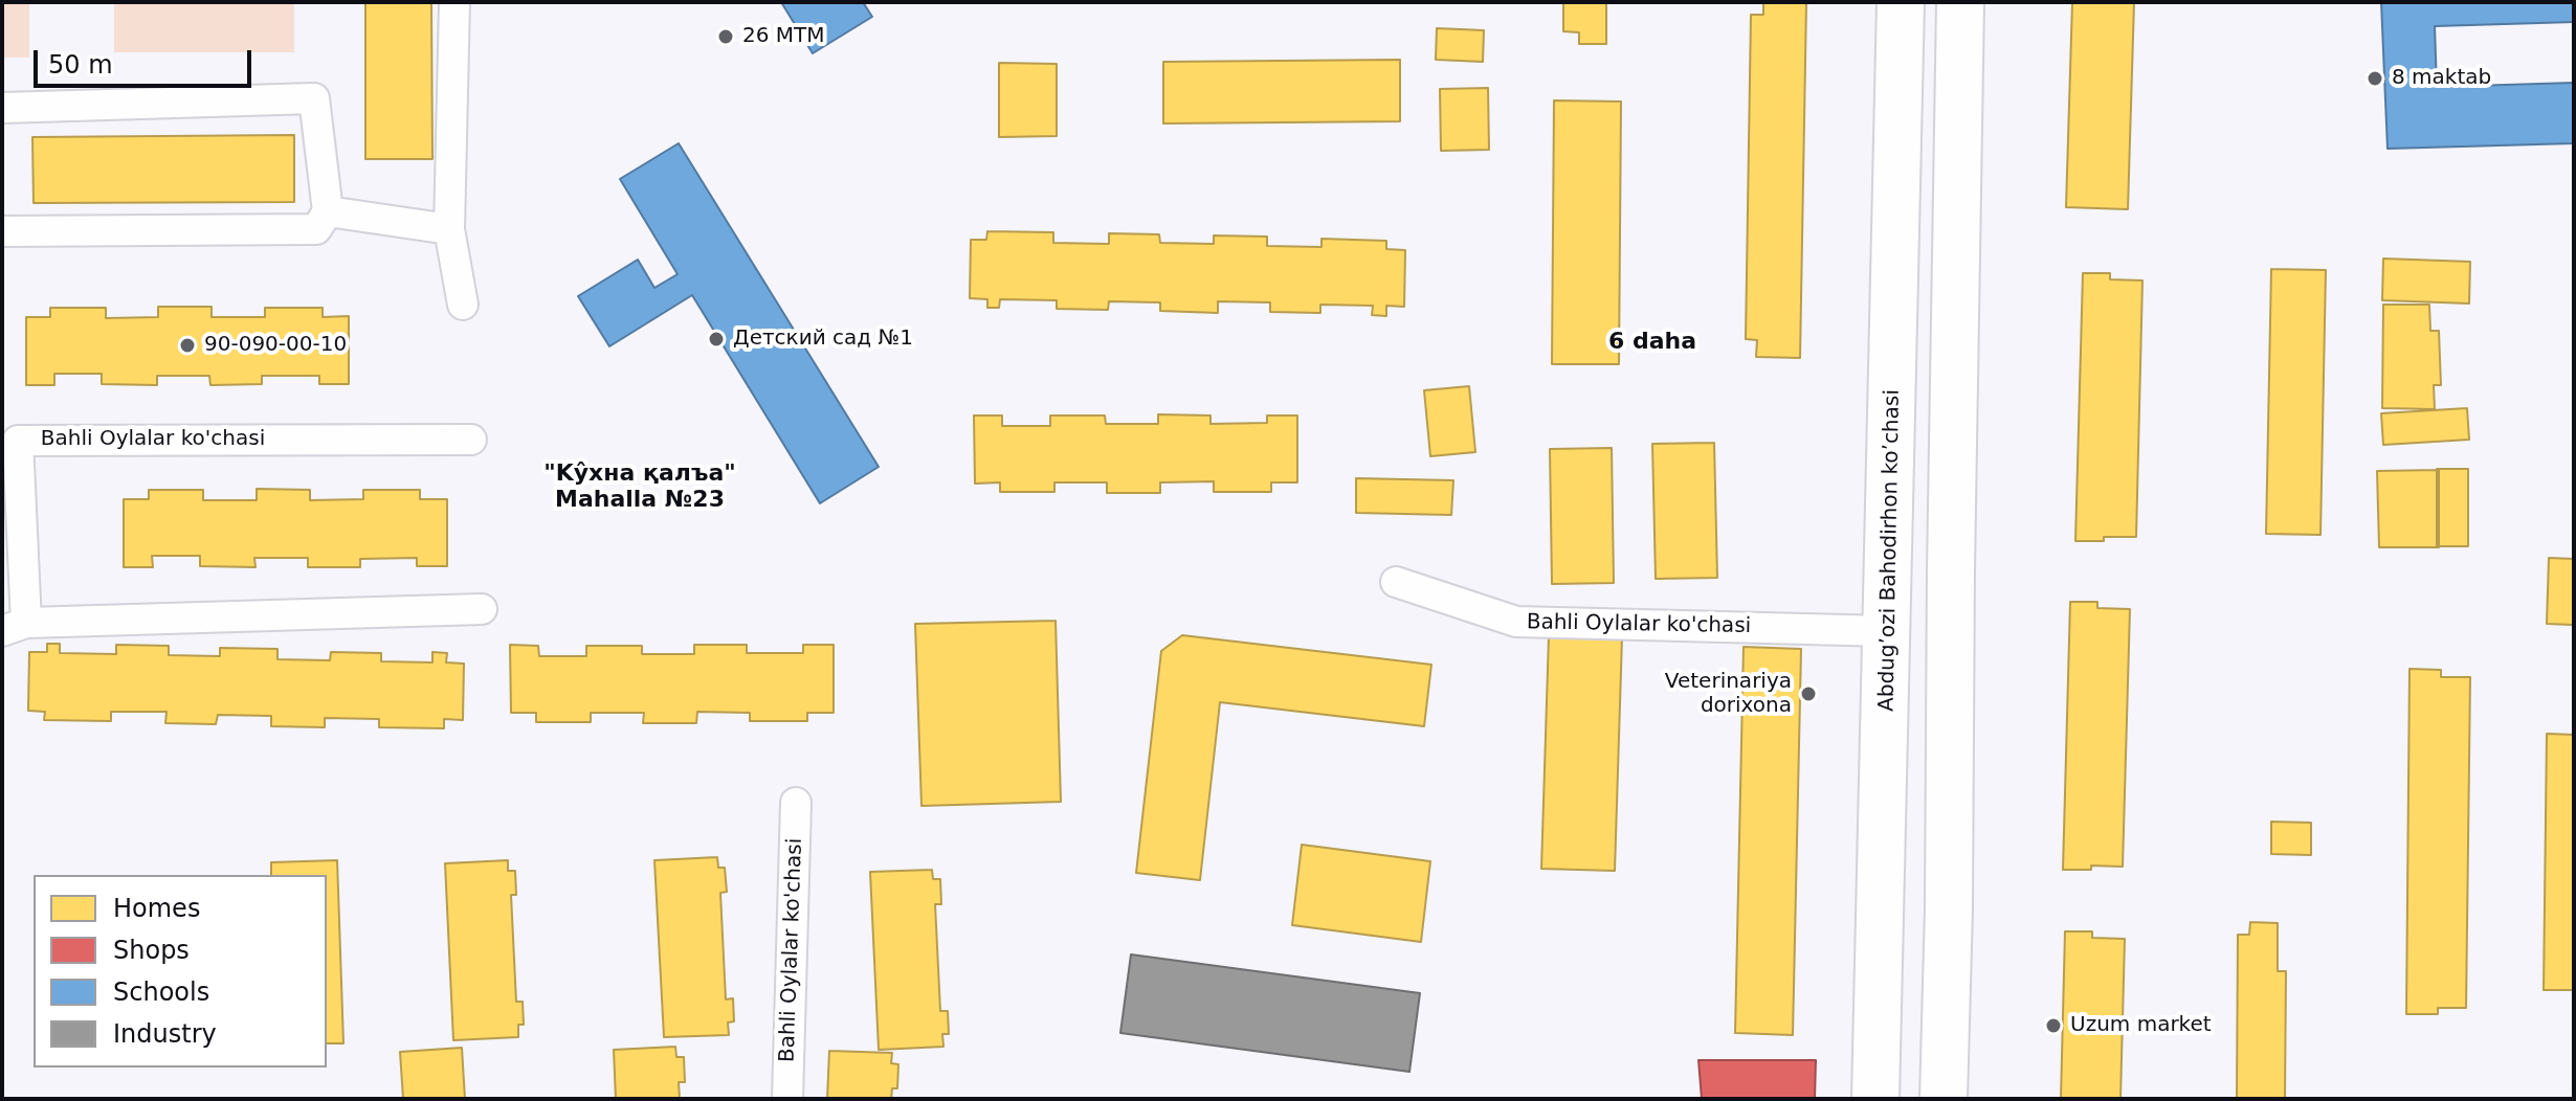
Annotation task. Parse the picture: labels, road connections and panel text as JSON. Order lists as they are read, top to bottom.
{
  "streets": {
    "main road": ["Abdug’ozi Bahodirhon ko’chasi"],
    "street": ["Bahli Oylalar ko'chasi"]
  },
  "crossings": [
    ["Bahli Oylalar ko'chasi", "Abdug’ozi Bahodirhon ko’chasi"]
  ],
  "districts": ["6 daha", "\"Kŷхна қалъа\" Mahalla №23"],
  "places": [
    "26 MTM",
    "8 maktab",
    "Детский сад №1",
    "90-090-00-10",
    "Veterinariya dorixona",
    "Uzum market"
  ],
  "legend": [
    "Homes",
    "Shops",
    "Schools",
    "Industry"
  ],
  "scale_bar": "50 m"
}
